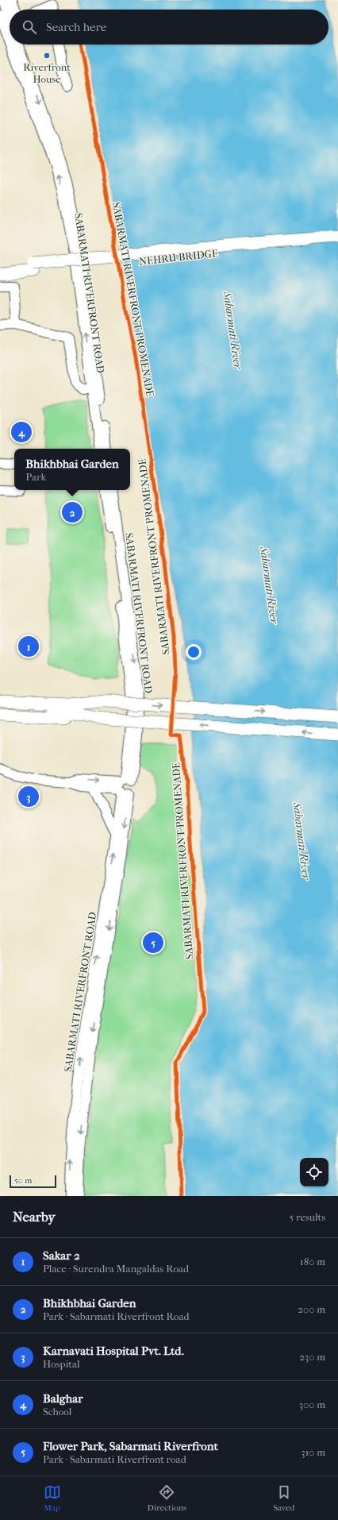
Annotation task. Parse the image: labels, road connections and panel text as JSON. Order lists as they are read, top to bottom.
{
  "streets": {
    "main road": ["NEHRU BRIDGE"],
    "street": ["SABARMATI RIVERFRONT ROAD"],
    "cycle path": ["SABARMATI RIVERFRONT PROMENADE"]
  },
  "water": ["Sabarmati River"],
  "places": ["Riverfront House"],
  "scale_bar": "50 m",
  "page": {
    "search": "Search here",
    "pins": [
      "4",
      "2",
      "1",
      "3",
      "5"
    ],
    "popup": ["Bhikhbhai Garden", "Park"],
    "scale": "50 m",
    "heading": ["Nearby", "5 results"],
    "list": [
      {
        "mark": "1",
        "name": "Sakar 2",
        "note": "Place · Surendra Mangaldas Road",
        "value": "180 m"
      },
      {
        "mark": "2",
        "name": "Bhikhbhai Garden",
        "note": "Park · Sabarmati Riverfront Road",
        "value": "200 m"
      },
      {
        "mark": "3",
        "name": "Karnavati Hospital Pvt. Ltd.",
        "note": "Hospital",
        "value": "230 m"
      },
      {
        "mark": "4",
        "name": "Balghar",
        "note": "School",
        "value": "300 m"
      },
      {
        "mark": "5",
        "name": "Flower Park, Sabarmati Riverfront",
        "note": "Park · Sabarmati Riverfront road",
        "value": "310 m"
      }
    ],
    "nav": ["Map", "Directions", "Saved"]
  }
}
